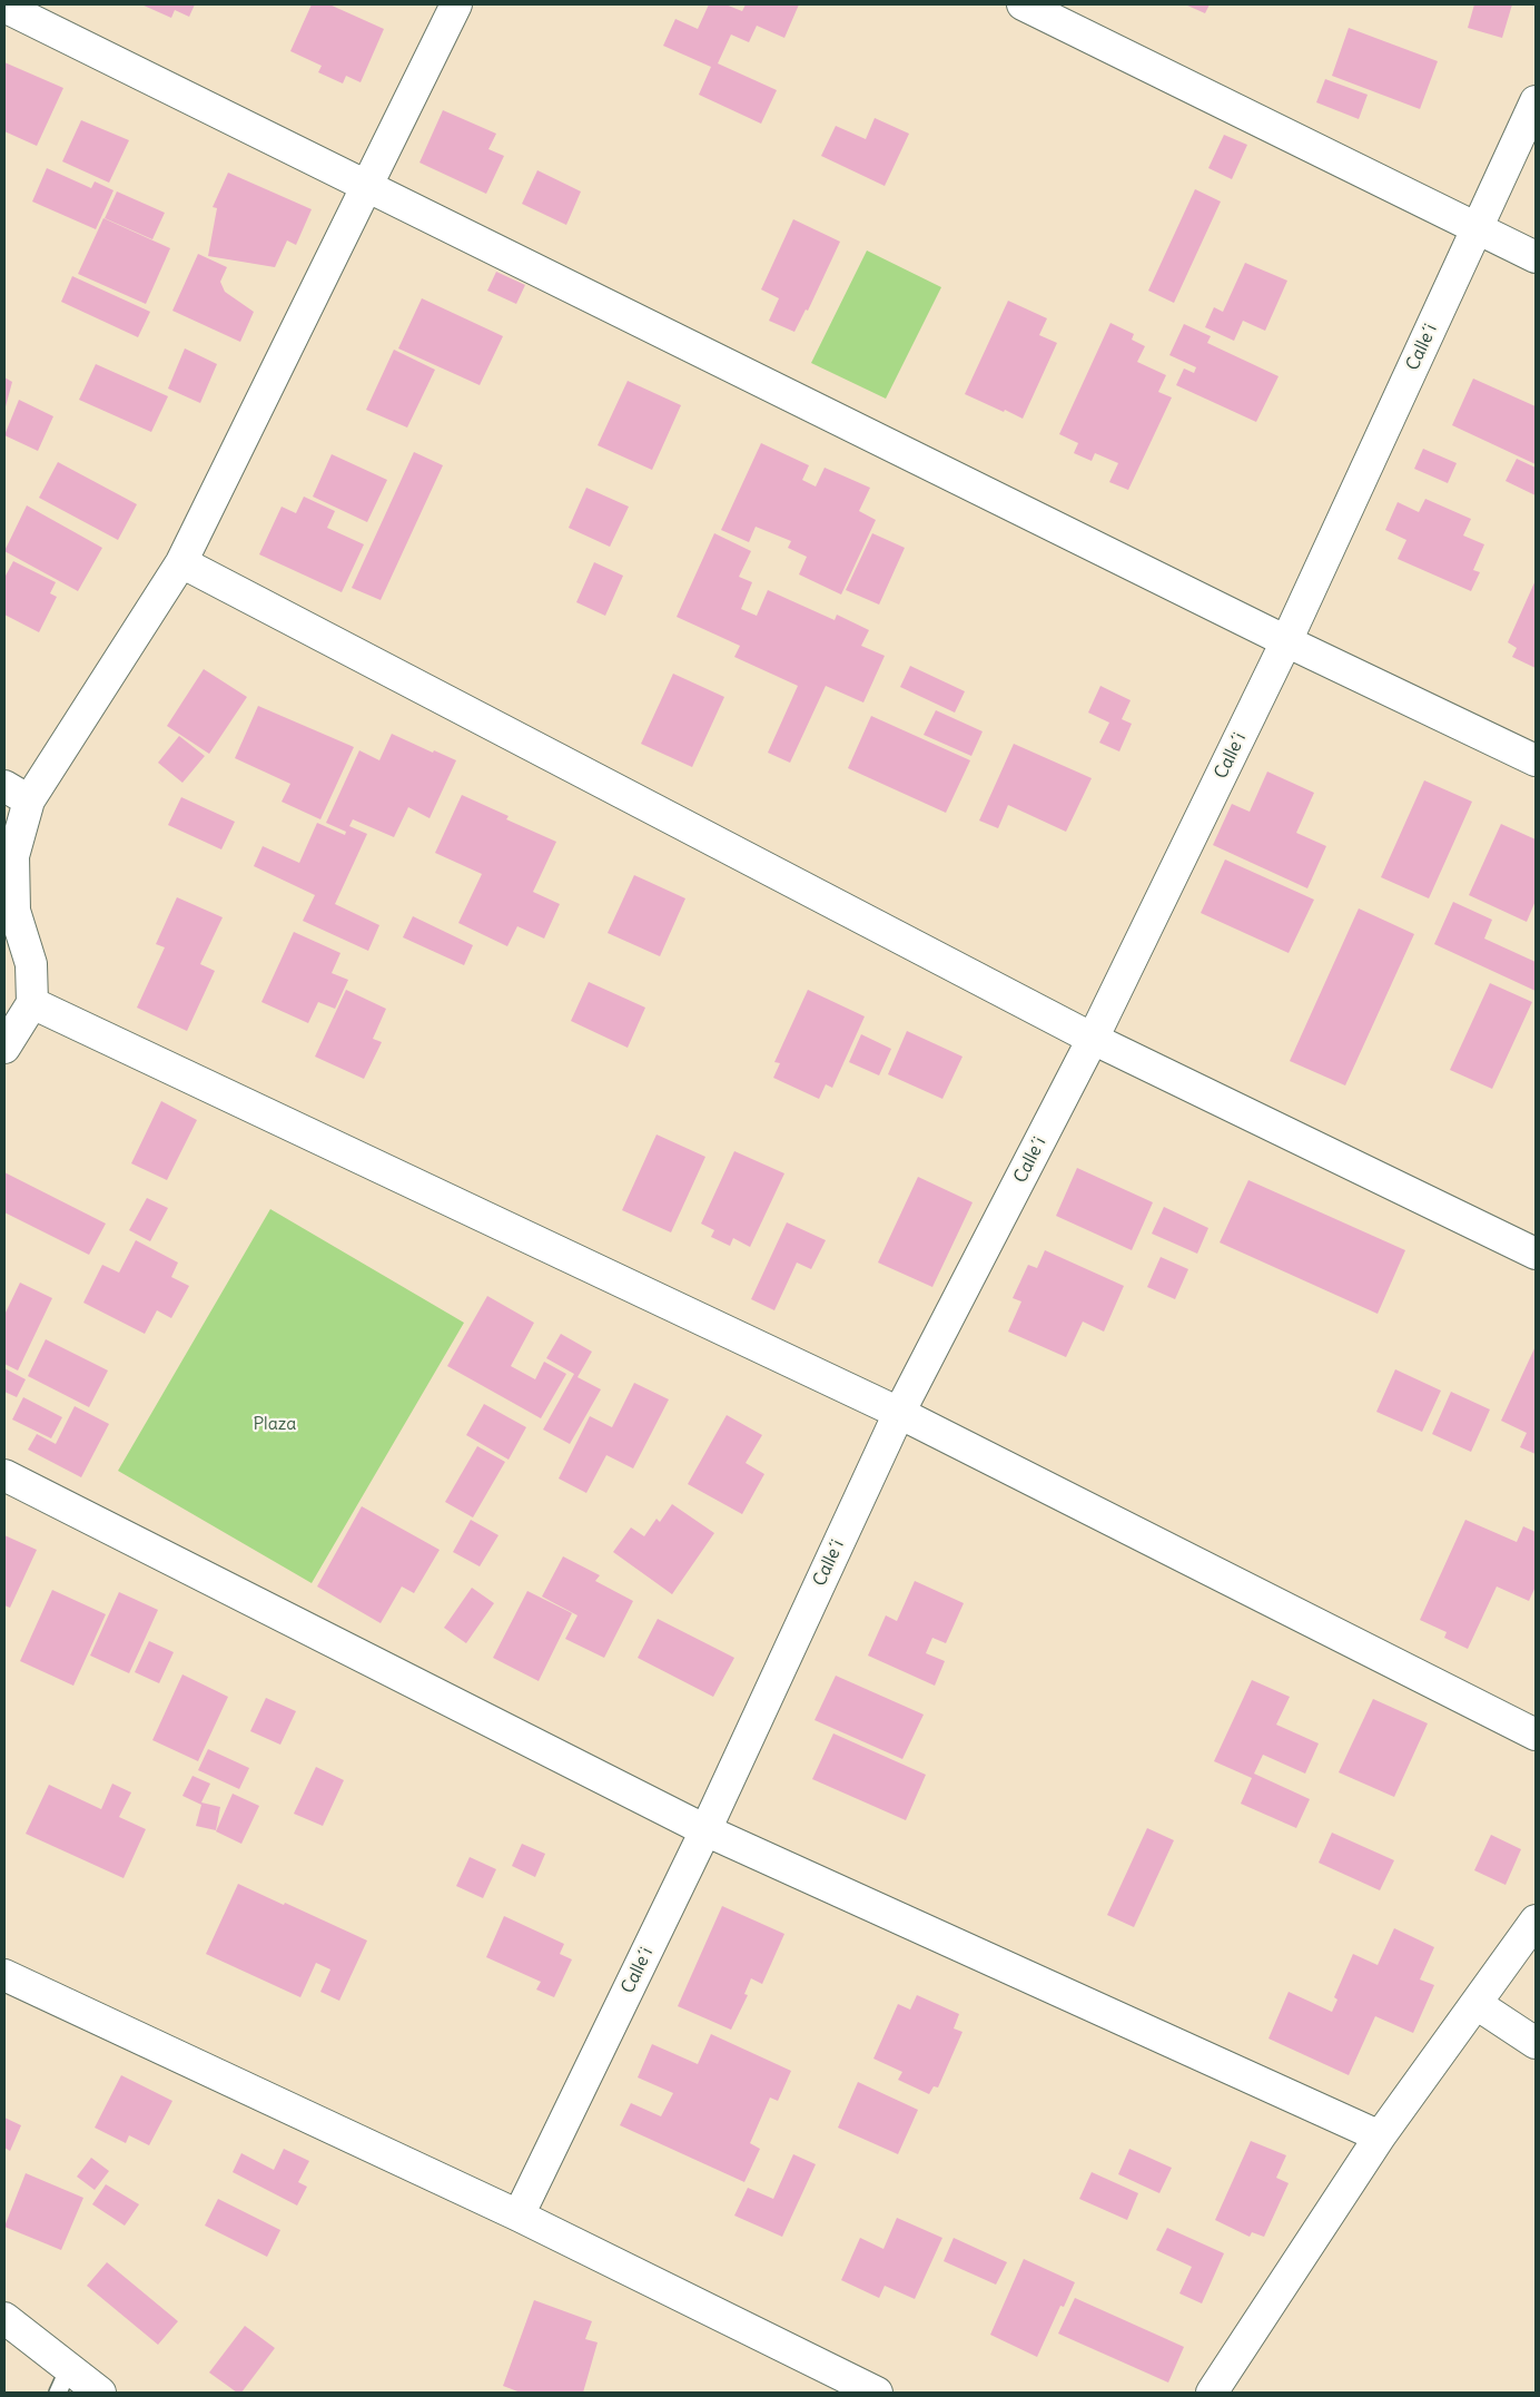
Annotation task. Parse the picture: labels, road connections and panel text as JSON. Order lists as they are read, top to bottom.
{
  "streets": {
    "street": ["Calle´i"]
  },
  "parks": ["Plaza"]
}
